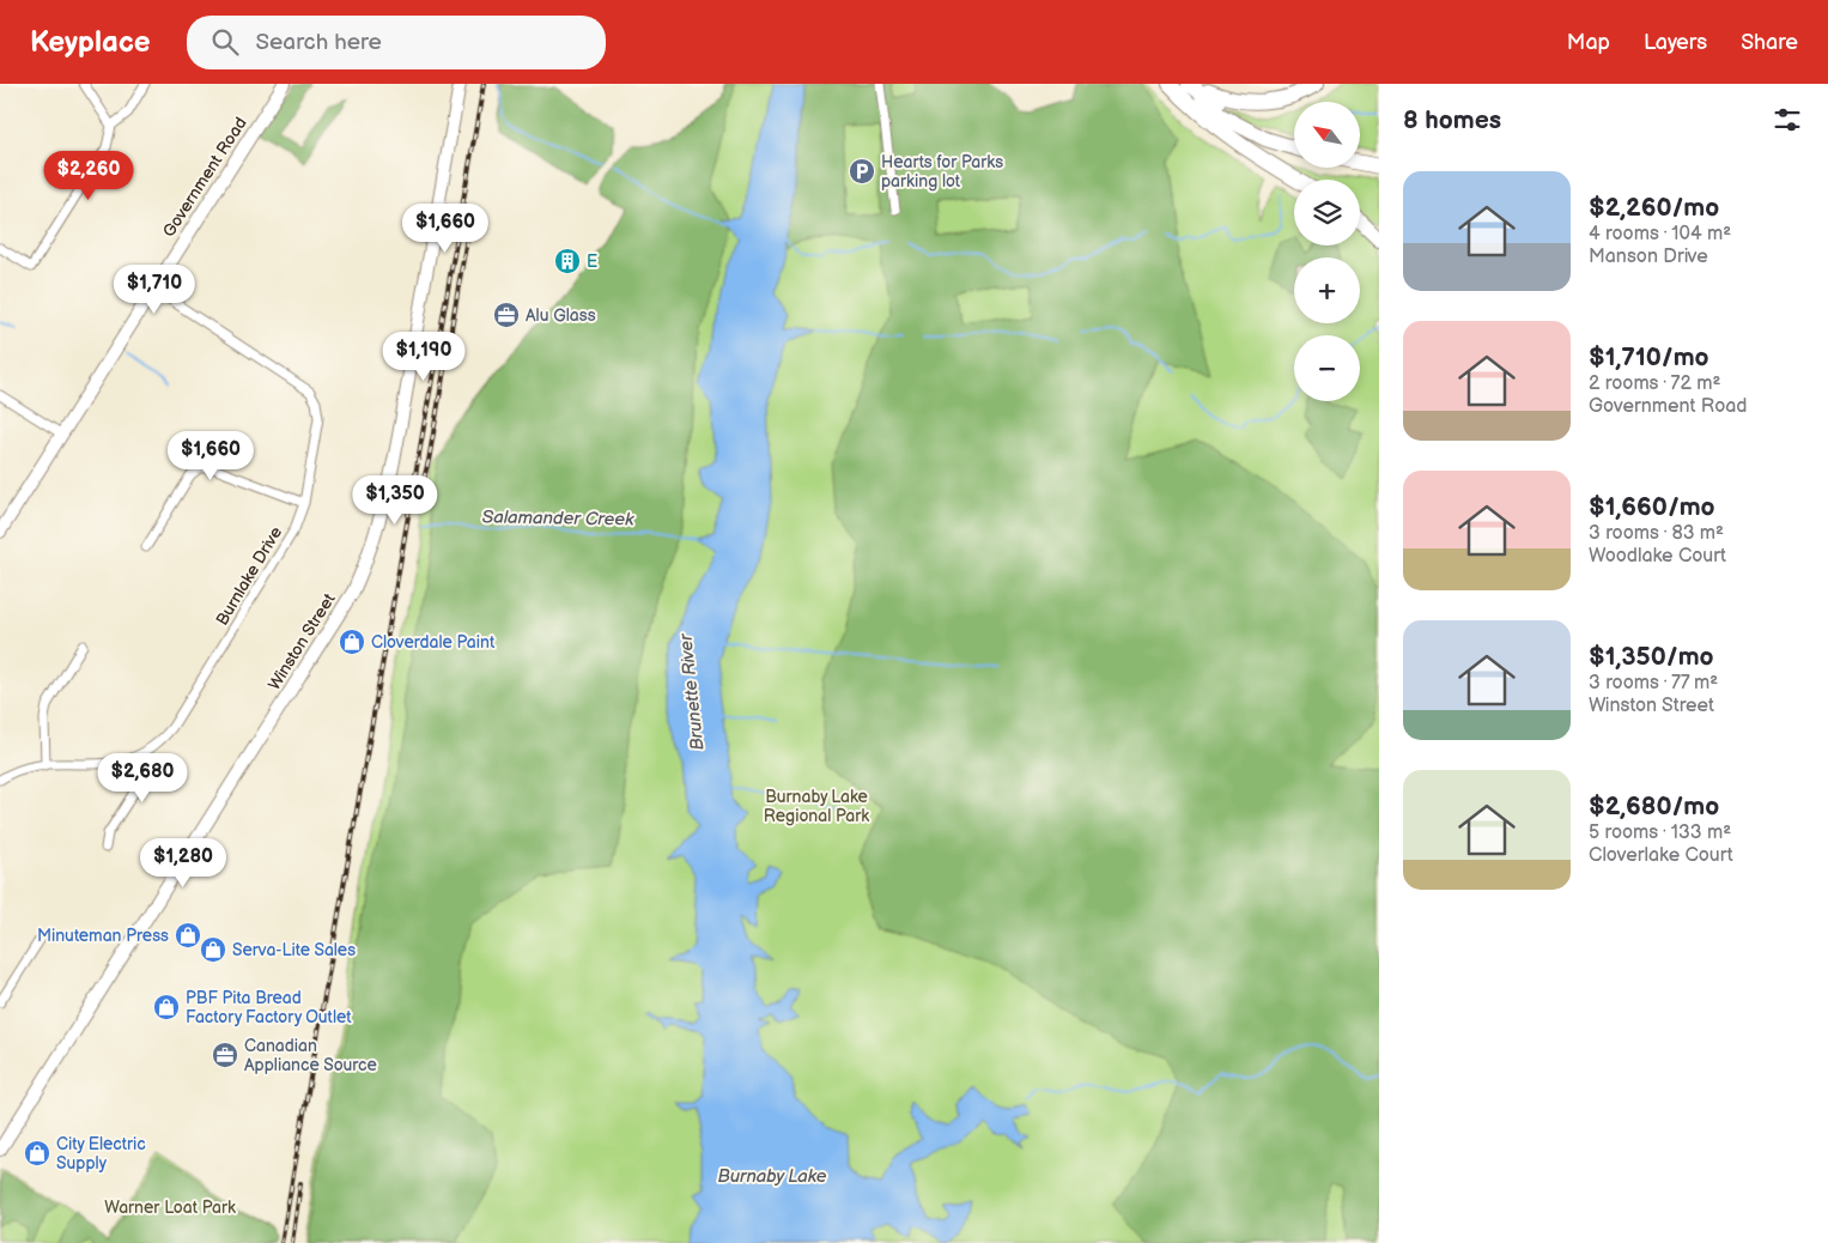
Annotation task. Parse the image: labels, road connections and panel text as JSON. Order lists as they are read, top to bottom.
{
  "streets": {
    "street": ["Government Road", "Burnlake Drive", "Winston Street"]
  },
  "crossings": [
    ["Government Road", "Burnlake Drive"]
  ],
  "water": ["Salamander Creek", "Brunette River", "Burnaby Lake"],
  "parks": ["Burnaby Lake Regional Park", "Warner Loat Park"],
  "places": {
    "parking": ["Hearts for Parks parking lot"],
    "building": ["E"],
    "office": ["Alu Glass", "Canadian Appliance Source"],
    "shop": [
      "Cloverdale Paint",
      "Minuteman Press",
      "Serva-Lite Sales",
      "PBF Pita Bread Factory Factory Outlet",
      "City Electric Supply"
    ]
  },
  "north": "top left",
  "page": {
    "header": "Keyplace",
    "search": "Search here",
    "nav": ["Map", "Layers", "Share"],
    "heading": "8 homes",
    "map_buttons": ["+", "−"],
    "price": [
      "$2,260",
      "$1,660",
      "$1,710",
      "$1,190",
      "$1,660",
      "$1,350",
      "$2,680",
      "$1,280"
    ],
    "list": [
      {
        "name": "$2,260/mo",
        "note": "4 rooms · 104 m² · Manson Drive"
      },
      {
        "name": "$1,710/mo",
        "note": "2 rooms · 72 m² · Government Road"
      },
      {
        "name": "$1,660/mo",
        "note": "3 rooms · 83 m² · Woodlake Court"
      },
      {
        "name": "$1,350/mo",
        "note": "3 rooms · 77 m² · Winston Street"
      },
      {
        "name": "$2,680/mo",
        "note": "5 rooms · 133 m² · Cloverlake Court"
      }
    ]
  }
}
